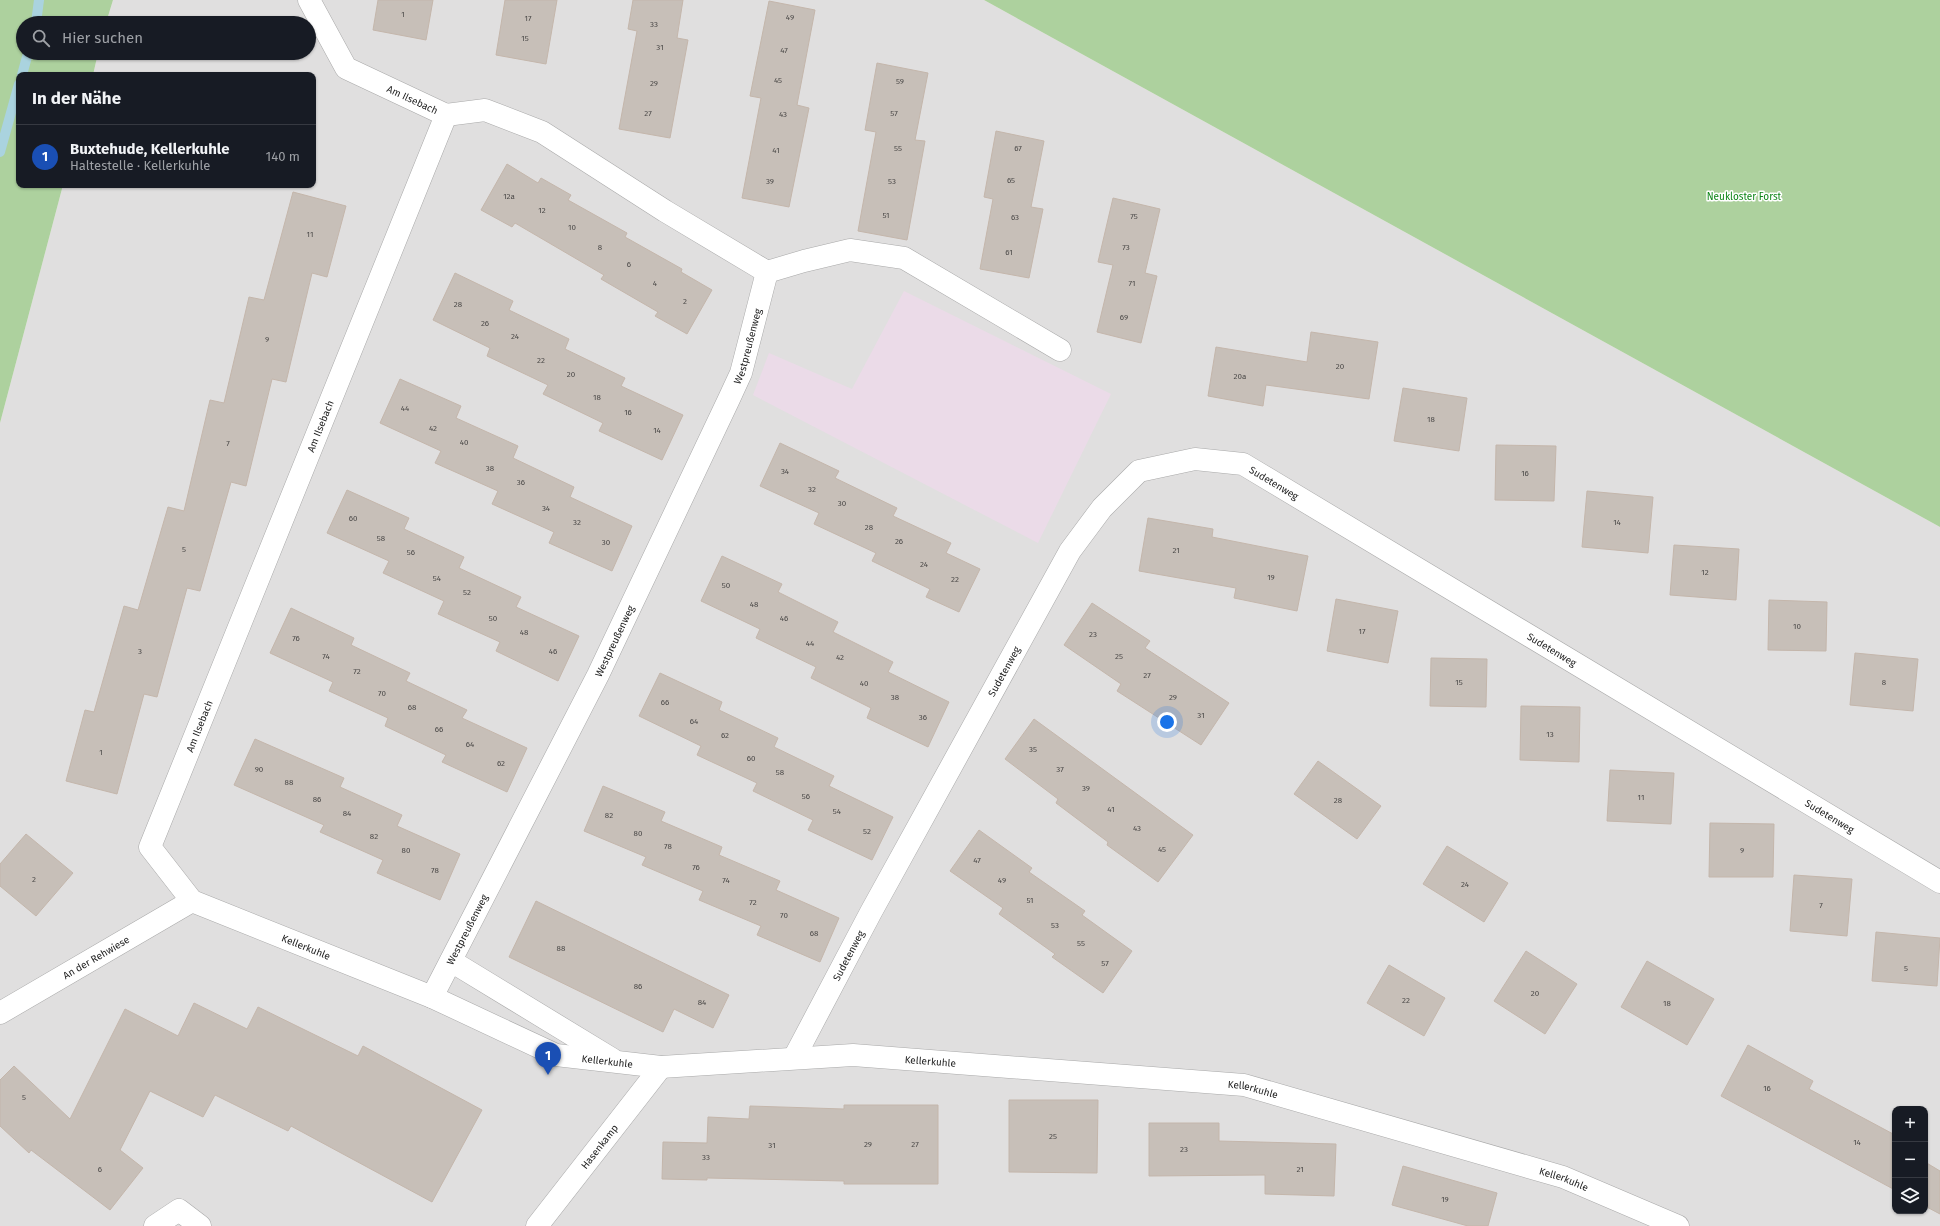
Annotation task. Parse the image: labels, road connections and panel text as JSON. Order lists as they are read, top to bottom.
{
  "streets": {
    "street": [
      "Am Ilsebach",
      "Westpreußenweg",
      "Sudetenweg",
      "Kellerkuhle",
      "An der Rehwiese",
      "Hasenkamp"
    ]
  },
  "crossings": [
    ["Am Ilsebach", "Kellerkuhle"],
    ["Am Ilsebach", "An der Rehwiese"],
    ["Westpreußenweg", "Kellerkuhle"],
    ["Sudetenweg", "Kellerkuhle"],
    ["Kellerkuhle", "An der Rehwiese"],
    ["Kellerkuhle", "Hasenkamp"]
  ],
  "parks": ["Neukloster Forst"],
  "house_numbers": [
    "1",
    "49",
    "17",
    "33",
    "15",
    "31",
    "47",
    "45",
    "59",
    "29",
    "27",
    "57",
    "43",
    "55",
    "67",
    "41",
    "65",
    "39",
    "53",
    "12a",
    "12",
    "51",
    "75",
    "63",
    "10",
    "11",
    "8",
    "73",
    "61",
    "6",
    "4",
    "71",
    "2",
    "28",
    "69",
    "26",
    "24",
    "9",
    "22",
    "20",
    "20",
    "20a",
    "18",
    "44",
    "16",
    "18",
    "42",
    "14",
    "40",
    "7",
    "38",
    "34",
    "16",
    "36",
    "32",
    "30",
    "34",
    "60",
    "32",
    "14",
    "28",
    "58",
    "26",
    "30",
    "5",
    "21",
    "56",
    "24",
    "12",
    "19",
    "54",
    "22",
    "50",
    "52",
    "48",
    "50",
    "46",
    "10",
    "17",
    "48",
    "23",
    "76",
    "44",
    "3",
    "46",
    "74",
    "25",
    "42",
    "72",
    "27",
    "15",
    "8",
    "40",
    "70",
    "38",
    "29",
    "66",
    "68",
    "31",
    "36",
    "64",
    "66",
    "13",
    "62",
    "64",
    "35",
    "1",
    "60",
    "62",
    "90",
    "37",
    "58",
    "88",
    "39",
    "56",
    "11",
    "86",
    "28",
    "41",
    "54",
    "84",
    "82",
    "43",
    "52",
    "80",
    "82",
    "78",
    "45",
    "80",
    "9",
    "47",
    "76",
    "78",
    "2",
    "74",
    "49",
    "24",
    "51",
    "72",
    "7",
    "70",
    "53",
    "68",
    "55",
    "88",
    "57",
    "5",
    "86",
    "20",
    "22",
    "84",
    "18",
    "16",
    "5",
    "25",
    "14",
    "29",
    "27",
    "31",
    "23",
    "33",
    "6",
    "21",
    "19"
  ],
  "page": {
    "search": "Hier suchen",
    "heading": "In der Nähe",
    "list": [
      {
        "mark": "1",
        "name": "Buxtehude, Kellerkuhle",
        "note": "Haltestelle · Kellerkuhle",
        "value": "140 m"
      }
    ],
    "pins": "1",
    "map_buttons": ["+", "−"]
  }
}
